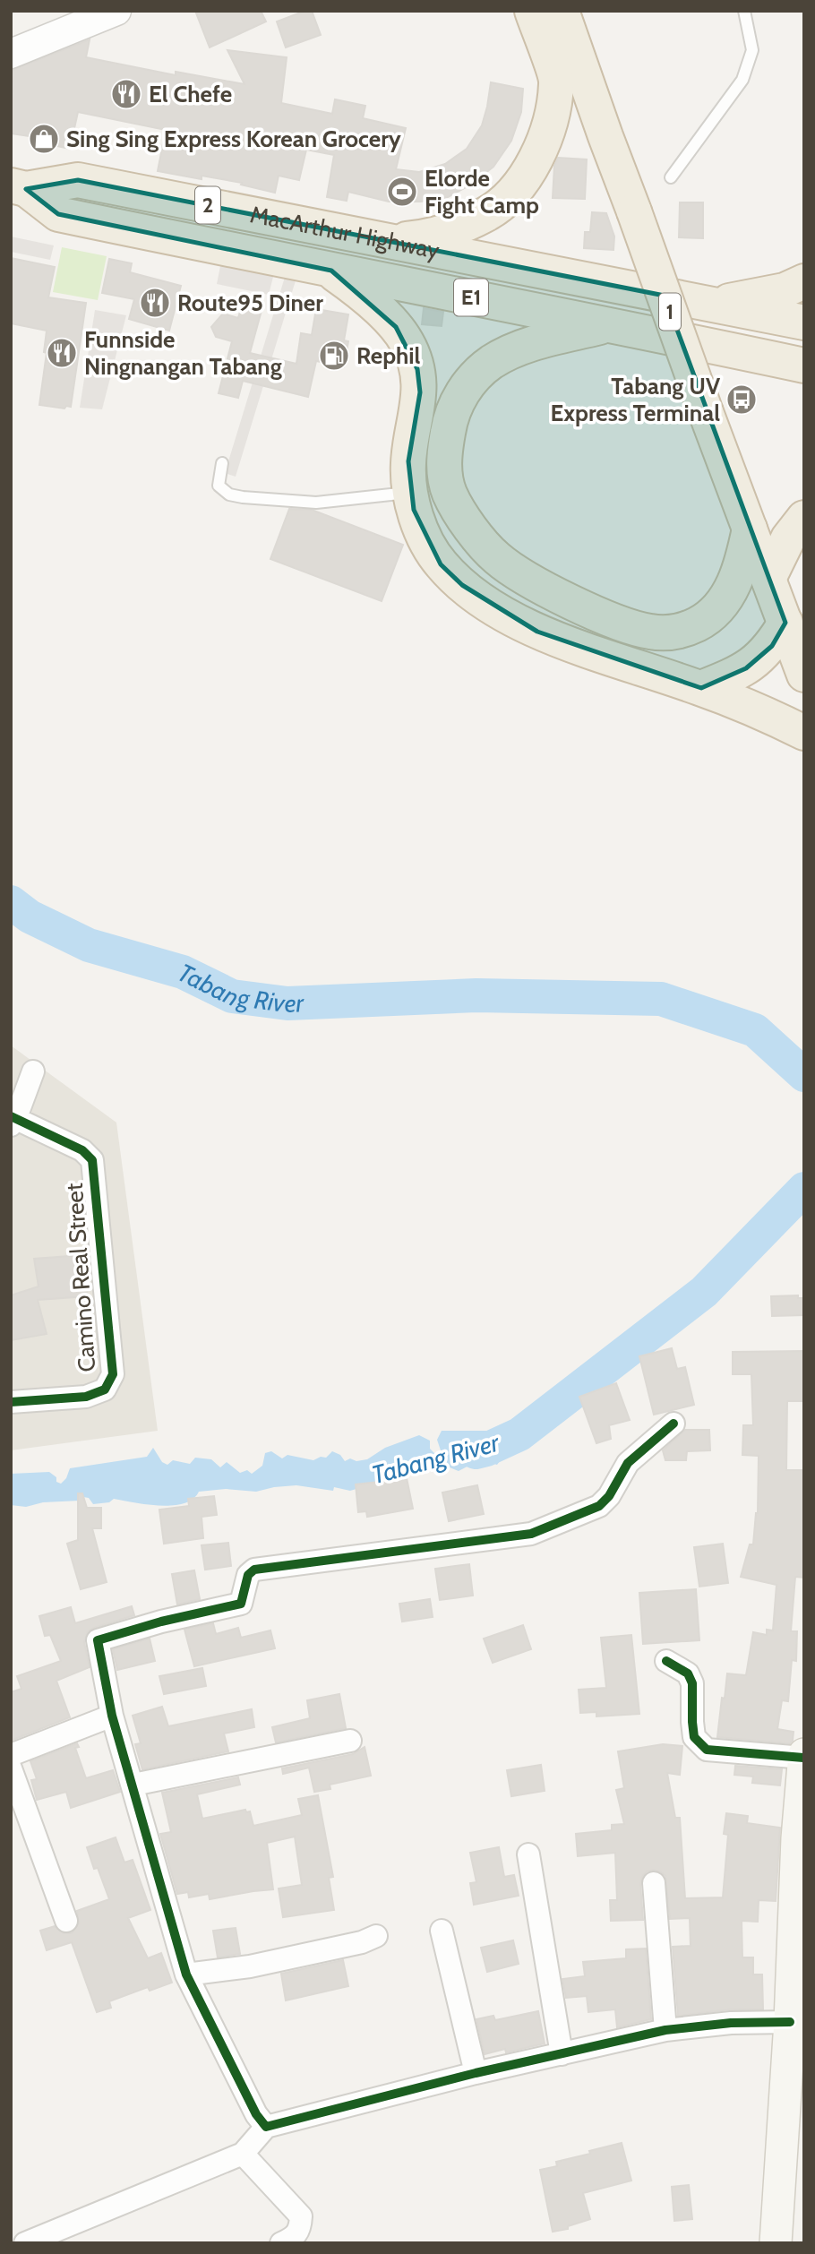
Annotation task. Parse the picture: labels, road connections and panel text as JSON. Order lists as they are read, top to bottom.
{
  "streets": {
    "highway": [
      "2",
      "MacArthur Highway",
      "E1",
      "1"
    ],
    "street": ["Camino Real Street"]
  },
  "crossings": [
    ["MacArthur Highway", "E1"]
  ],
  "water": ["Tabang River"],
  "places": {
    "restaurant": ["El Chefe", "Route95 Diner", "Funnside Ningnangan Tabang"],
    "shop": ["Sing Sing Express Korean Grocery"],
    "sports": ["Elorde Fight Camp"],
    "fuel station": ["Rephil"],
    "bus stop": ["Tabang UV Express Terminal"]
  }
}
